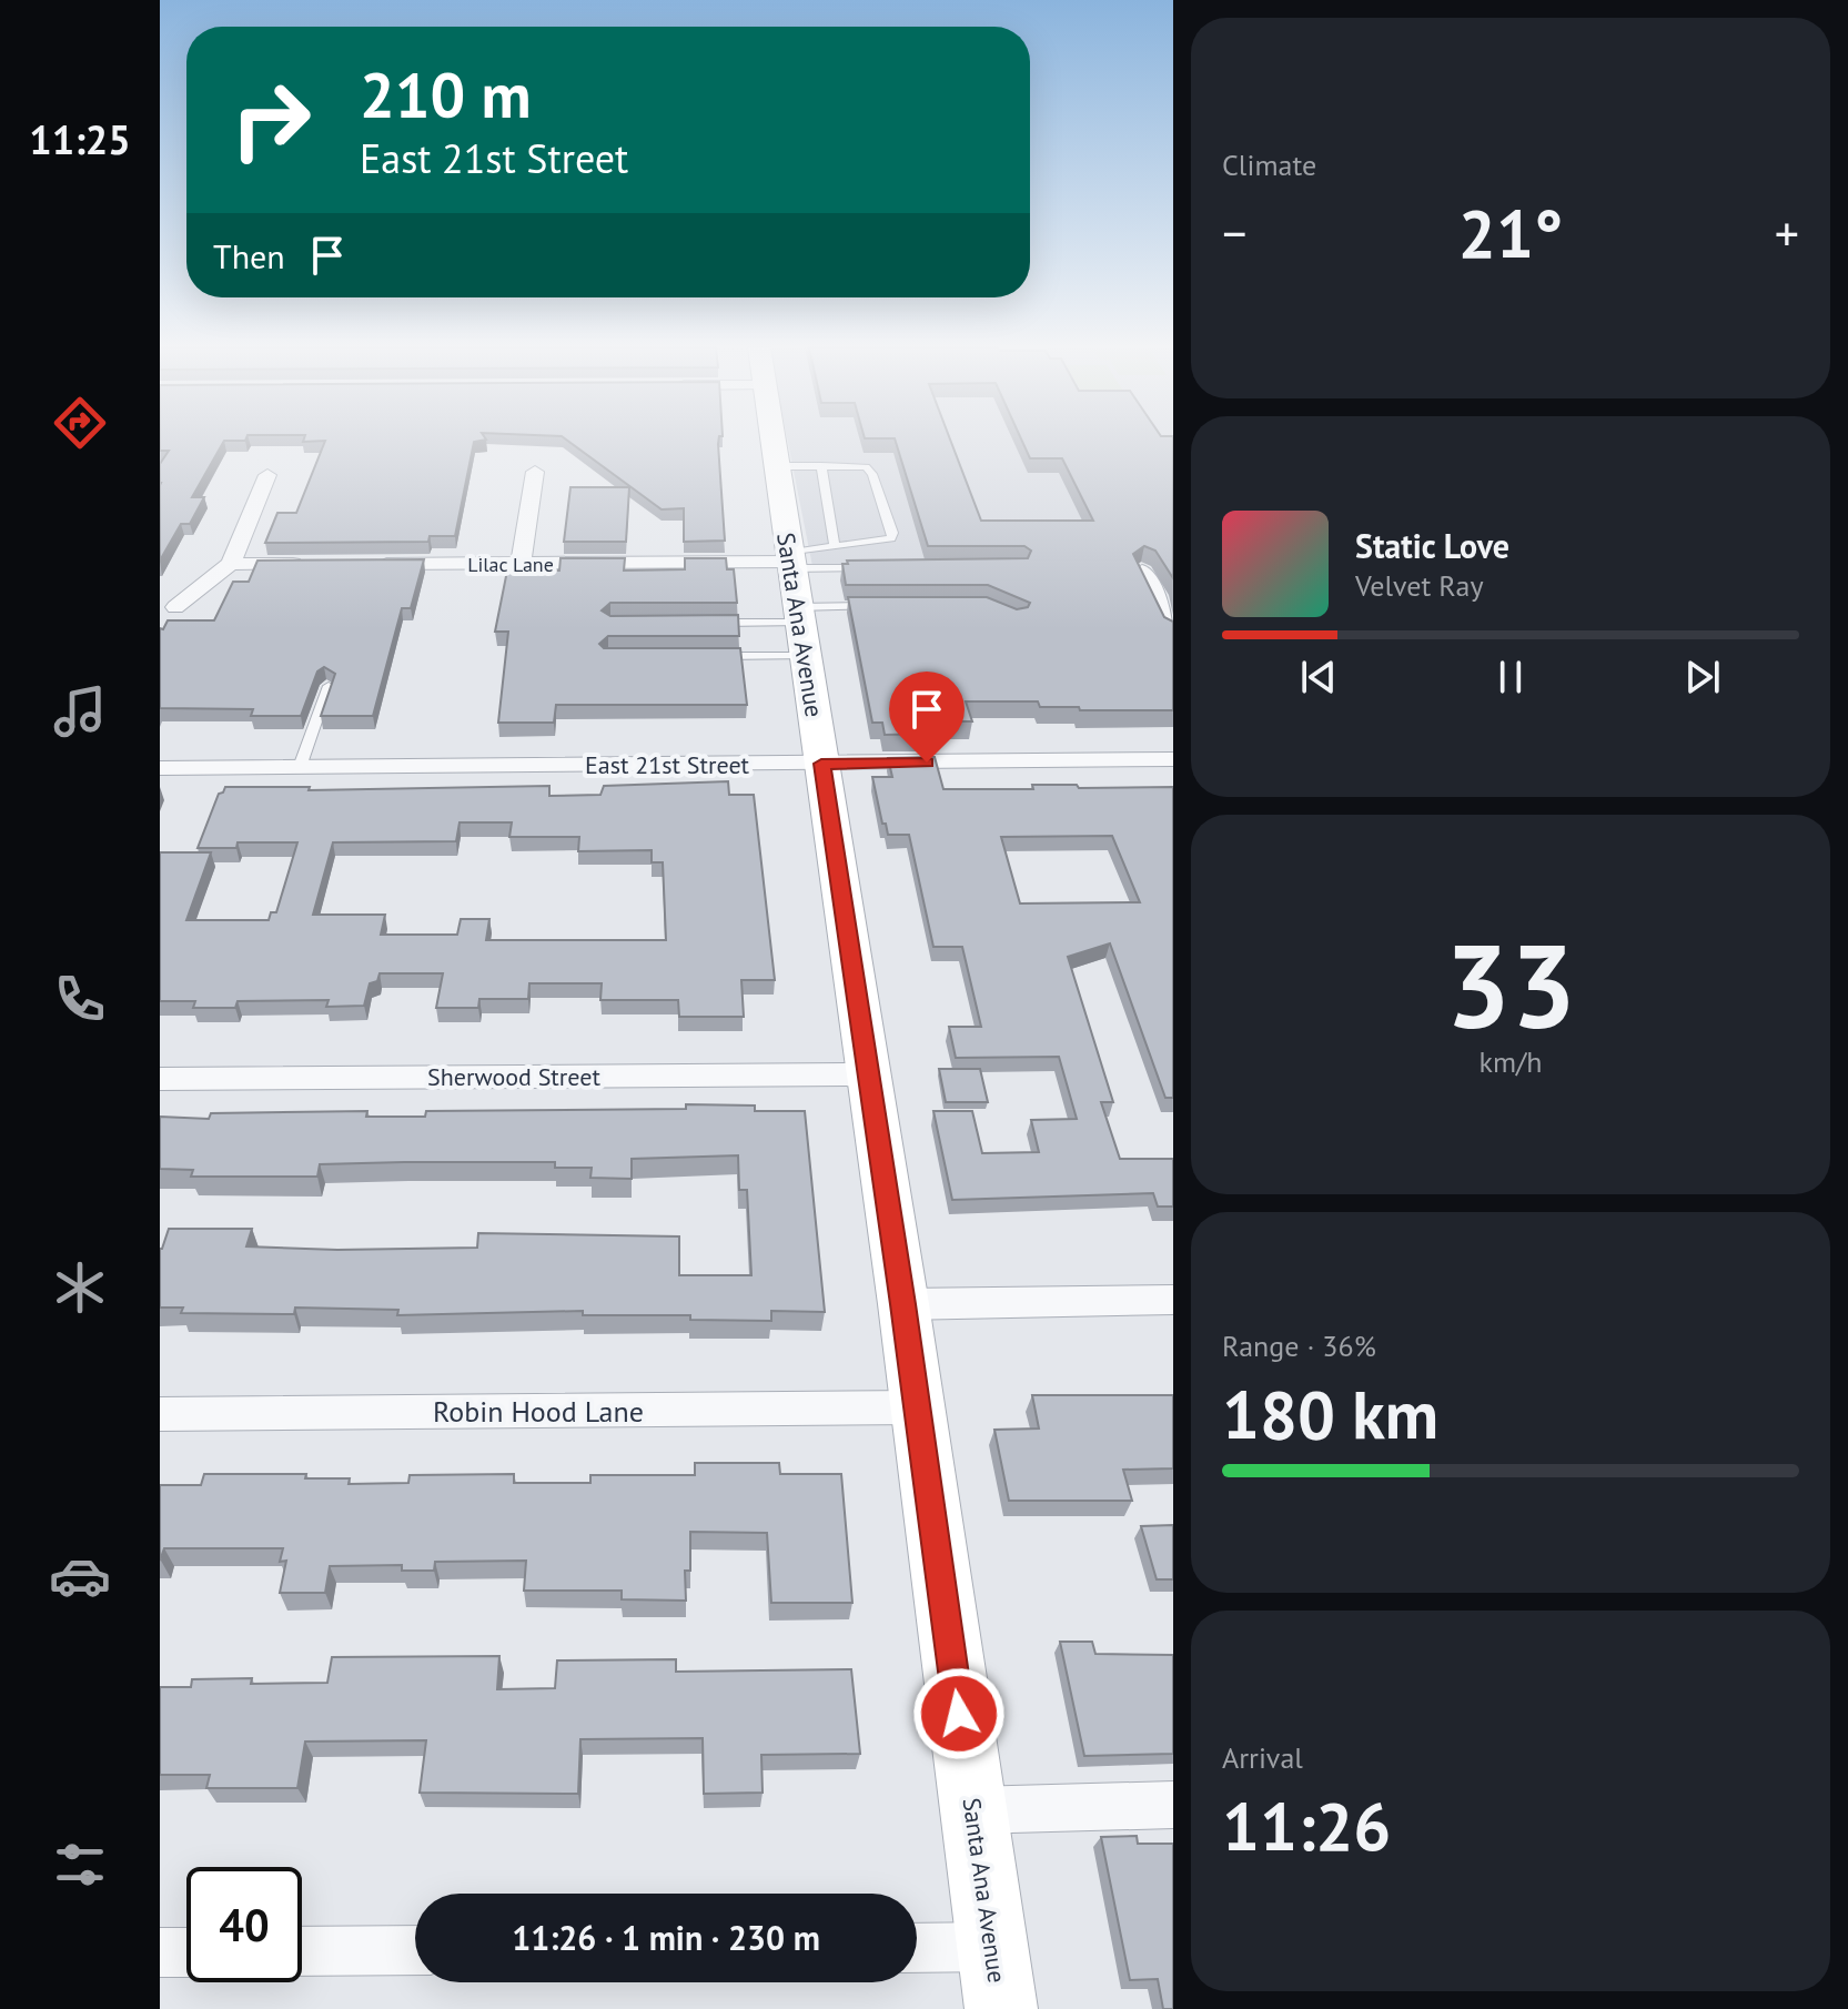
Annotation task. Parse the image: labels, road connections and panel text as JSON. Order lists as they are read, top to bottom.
{
  "streets": {
    "street": [
      "Lilac Lane",
      "Santa Ana Avenue",
      "East 21st Street",
      "Sherwood Street",
      "Robin Hood Lane"
    ]
  },
  "crossings": [
    ["Lilac Lane", "Santa Ana Avenue"],
    ["Santa Ana Avenue", "East 21st Street"],
    ["Santa Ana Avenue", "Sherwood Street"],
    ["Santa Ana Avenue", "Robin Hood Lane"]
  ],
  "page": {
    "tabs": "11:25",
    "tile": [
      "Climate",
      ["33", "km/h"],
      ["Range · 36%", "180 km"],
      ["Arrival", "11:26"]
    ],
    "turn": ["210 m", "East 21st Street"],
    "heat": ["−", "21°", "+"],
    "then": "Then",
    "song": ["Static Love", "Velvet Ray"],
    "limit": "40",
    "trip": "11:26 · 1 min · 230 m"
  }
}
